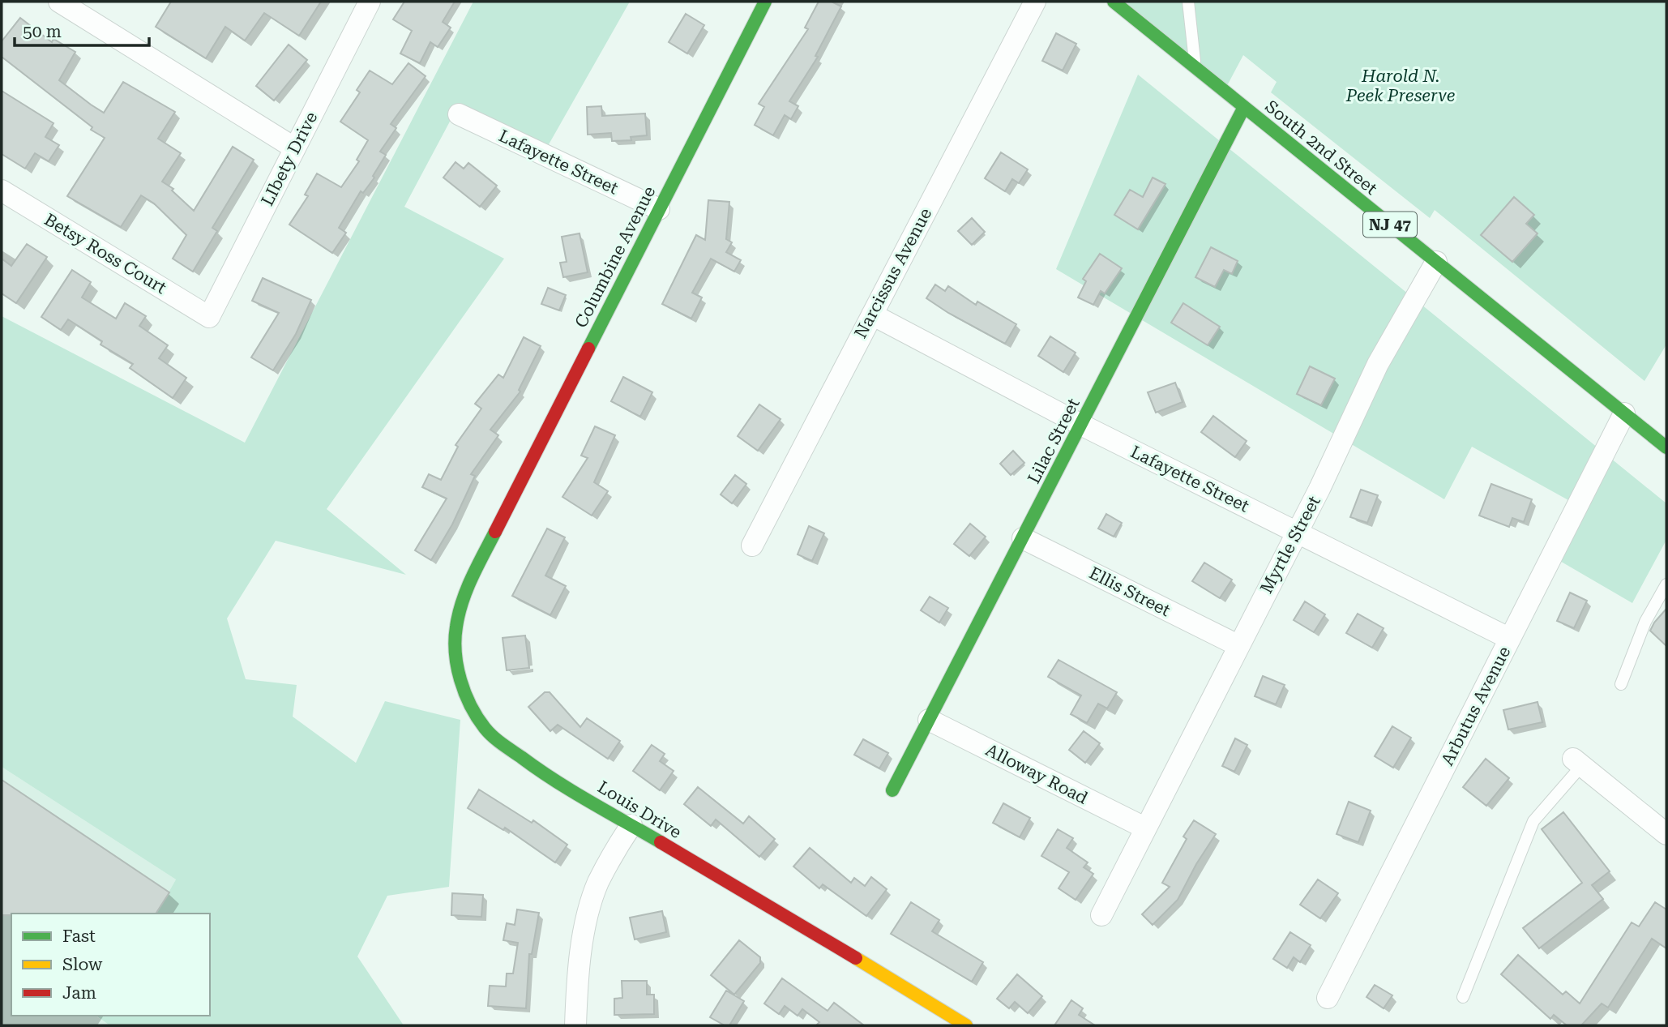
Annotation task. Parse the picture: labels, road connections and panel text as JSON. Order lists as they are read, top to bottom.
{
  "streets": {
    "street": [
      "South 2nd Street",
      "LIbety Drive",
      "Lafayette Street",
      "NJ 47",
      "Betsy Ross Court",
      "Columbine Avenue",
      "Narcissus Avenue",
      "Lilac Street",
      "Myrtle Street",
      "Ellis Street",
      "Arbutus Avenue",
      "Alloway Road",
      "Louis Drive"
    ]
  },
  "crossings": [
    ["South 2nd Street", "Lilac Street"],
    ["South 2nd Street", "Myrtle Street"],
    ["South 2nd Street", "Arbutus Avenue"],
    ["LIbety Drive", "Betsy Ross Court"],
    ["Lafayette Street", "Columbine Avenue"],
    ["Lafayette Street", "Narcissus Avenue"],
    ["Lafayette Street", "Lilac Street"],
    ["Lafayette Street", "Myrtle Street"],
    ["Lafayette Street", "Arbutus Avenue"],
    ["Columbine Avenue", "Louis Drive"],
    ["Lilac Street", "Ellis Street"],
    ["Lilac Street", "Alloway Road"],
    ["Myrtle Street", "Ellis Street"],
    ["Myrtle Street", "Alloway Road"]
  ],
  "parks": ["Harold N. Peek Preserve"],
  "legend": ["Fast", "Slow", "Jam"],
  "scale_bar": "50 m"
}
